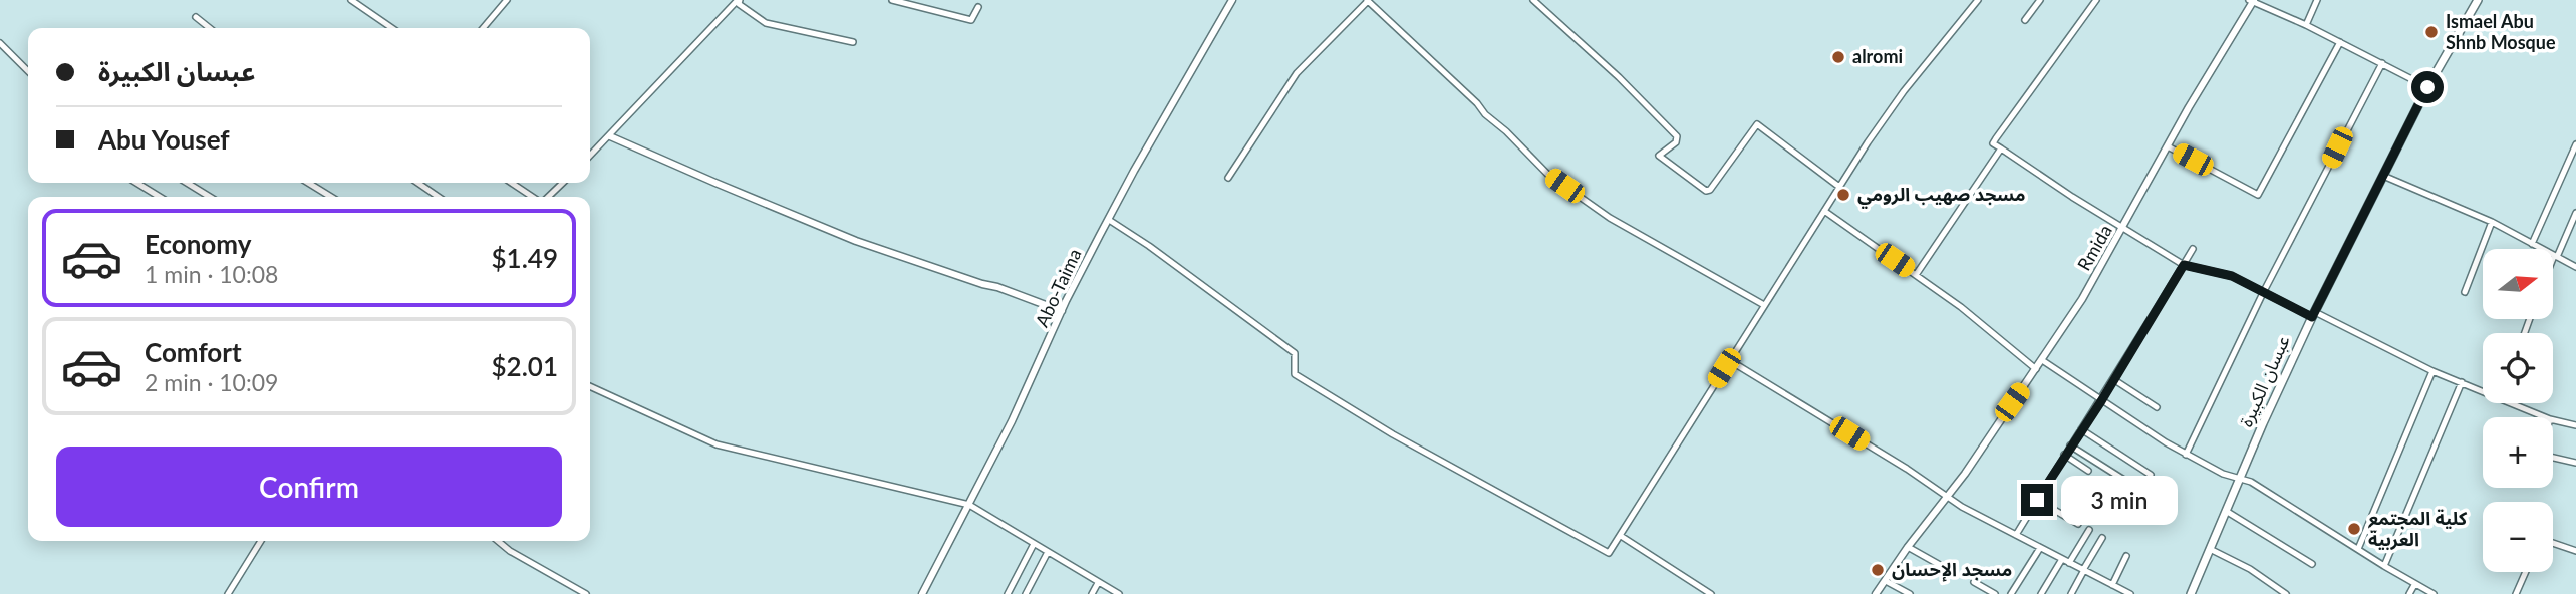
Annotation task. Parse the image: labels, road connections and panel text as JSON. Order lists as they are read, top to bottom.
{
  "streets": {
    "main road": ["عبسان الكبيرة"],
    "street": ["Rmida", "Abo-Taima"]
  },
  "places": [
    "Ismael Abu Shnb Mosque",
    "alromi",
    "مسجد صهيب الرومي",
    "كلية المجتمع العربية",
    "مسجد الإحسان"
  ],
  "north": "right",
  "page": {
    "banner": ["عبسان الكبيرة", "Abu Yousef"],
    "list": [
      {
        "name": "Economy",
        "note": "1 min · 10:08",
        "value": "$1.49"
      },
      {
        "name": "Comfort",
        "note": "2 min · 10:09",
        "value": "$2.01"
      }
    ],
    "map_buttons": ["+", "−"],
    "buttons": "Confirm",
    "bubble": "3 min"
  }
}
